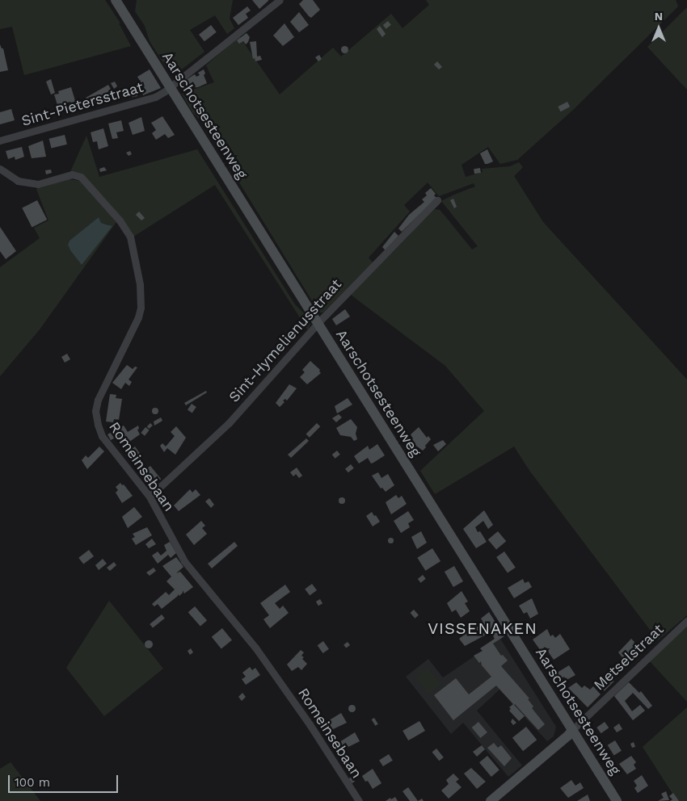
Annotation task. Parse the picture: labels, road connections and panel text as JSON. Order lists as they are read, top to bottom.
{
  "streets": {
    "main road": ["Aarschotsesteenweg"],
    "street": [
      "Sint-Pietersstraat",
      "Sint-Hymelienusstraat",
      "Romeinsebaan",
      "Metselstraat"
    ]
  },
  "crossings": [
    ["Sint-Pietersstraat", "Aarschotsesteenweg"],
    ["Aarschotsesteenweg", "Sint-Hymelienusstraat"],
    ["Aarschotsesteenweg", "Metselstraat"],
    ["Sint-Hymelienusstraat", "Romeinsebaan"]
  ],
  "districts": ["VISSENAKEN"],
  "scale_bar": "100 m",
  "north": "top"
}
